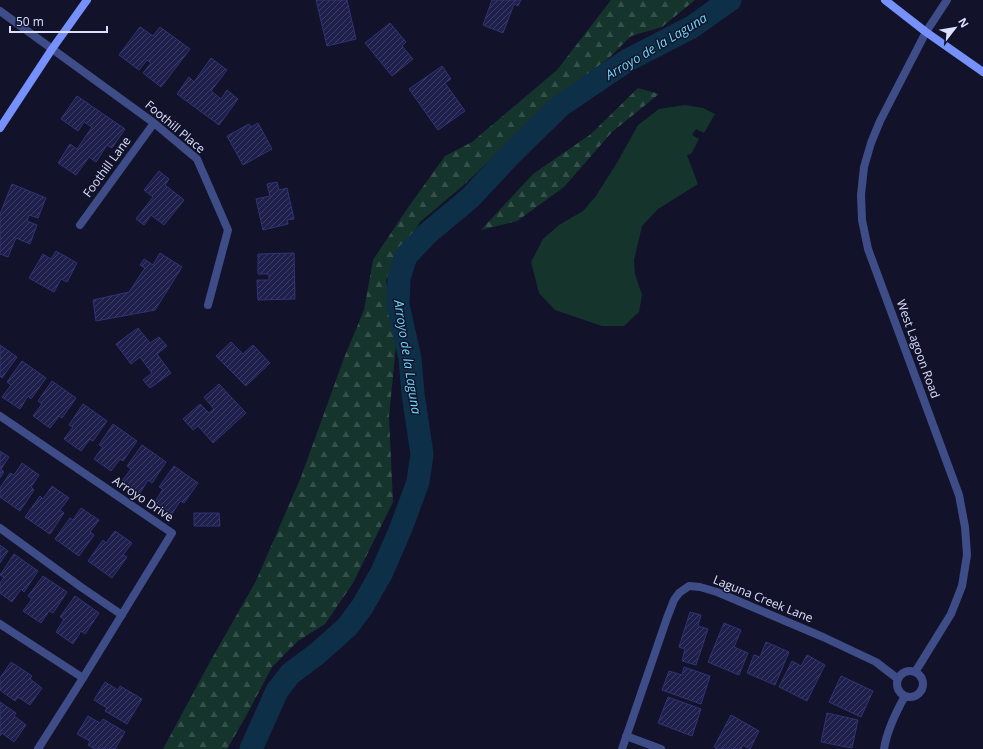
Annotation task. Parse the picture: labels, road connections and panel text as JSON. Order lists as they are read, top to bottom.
{
  "streets": {
    "street": [
      "Foothill Place",
      "Foothill Lane",
      "West Lagoon Road",
      "Arroyo Drive",
      "Laguna Creek Lane"
    ]
  },
  "crossings": [
    ["Foothill Place", "Foothill Lane"],
    ["West Lagoon Road", "Laguna Creek Lane"]
  ],
  "water": ["Arroyo de la Laguna"],
  "scale_bar": "50 m",
  "north": "top right"
}
